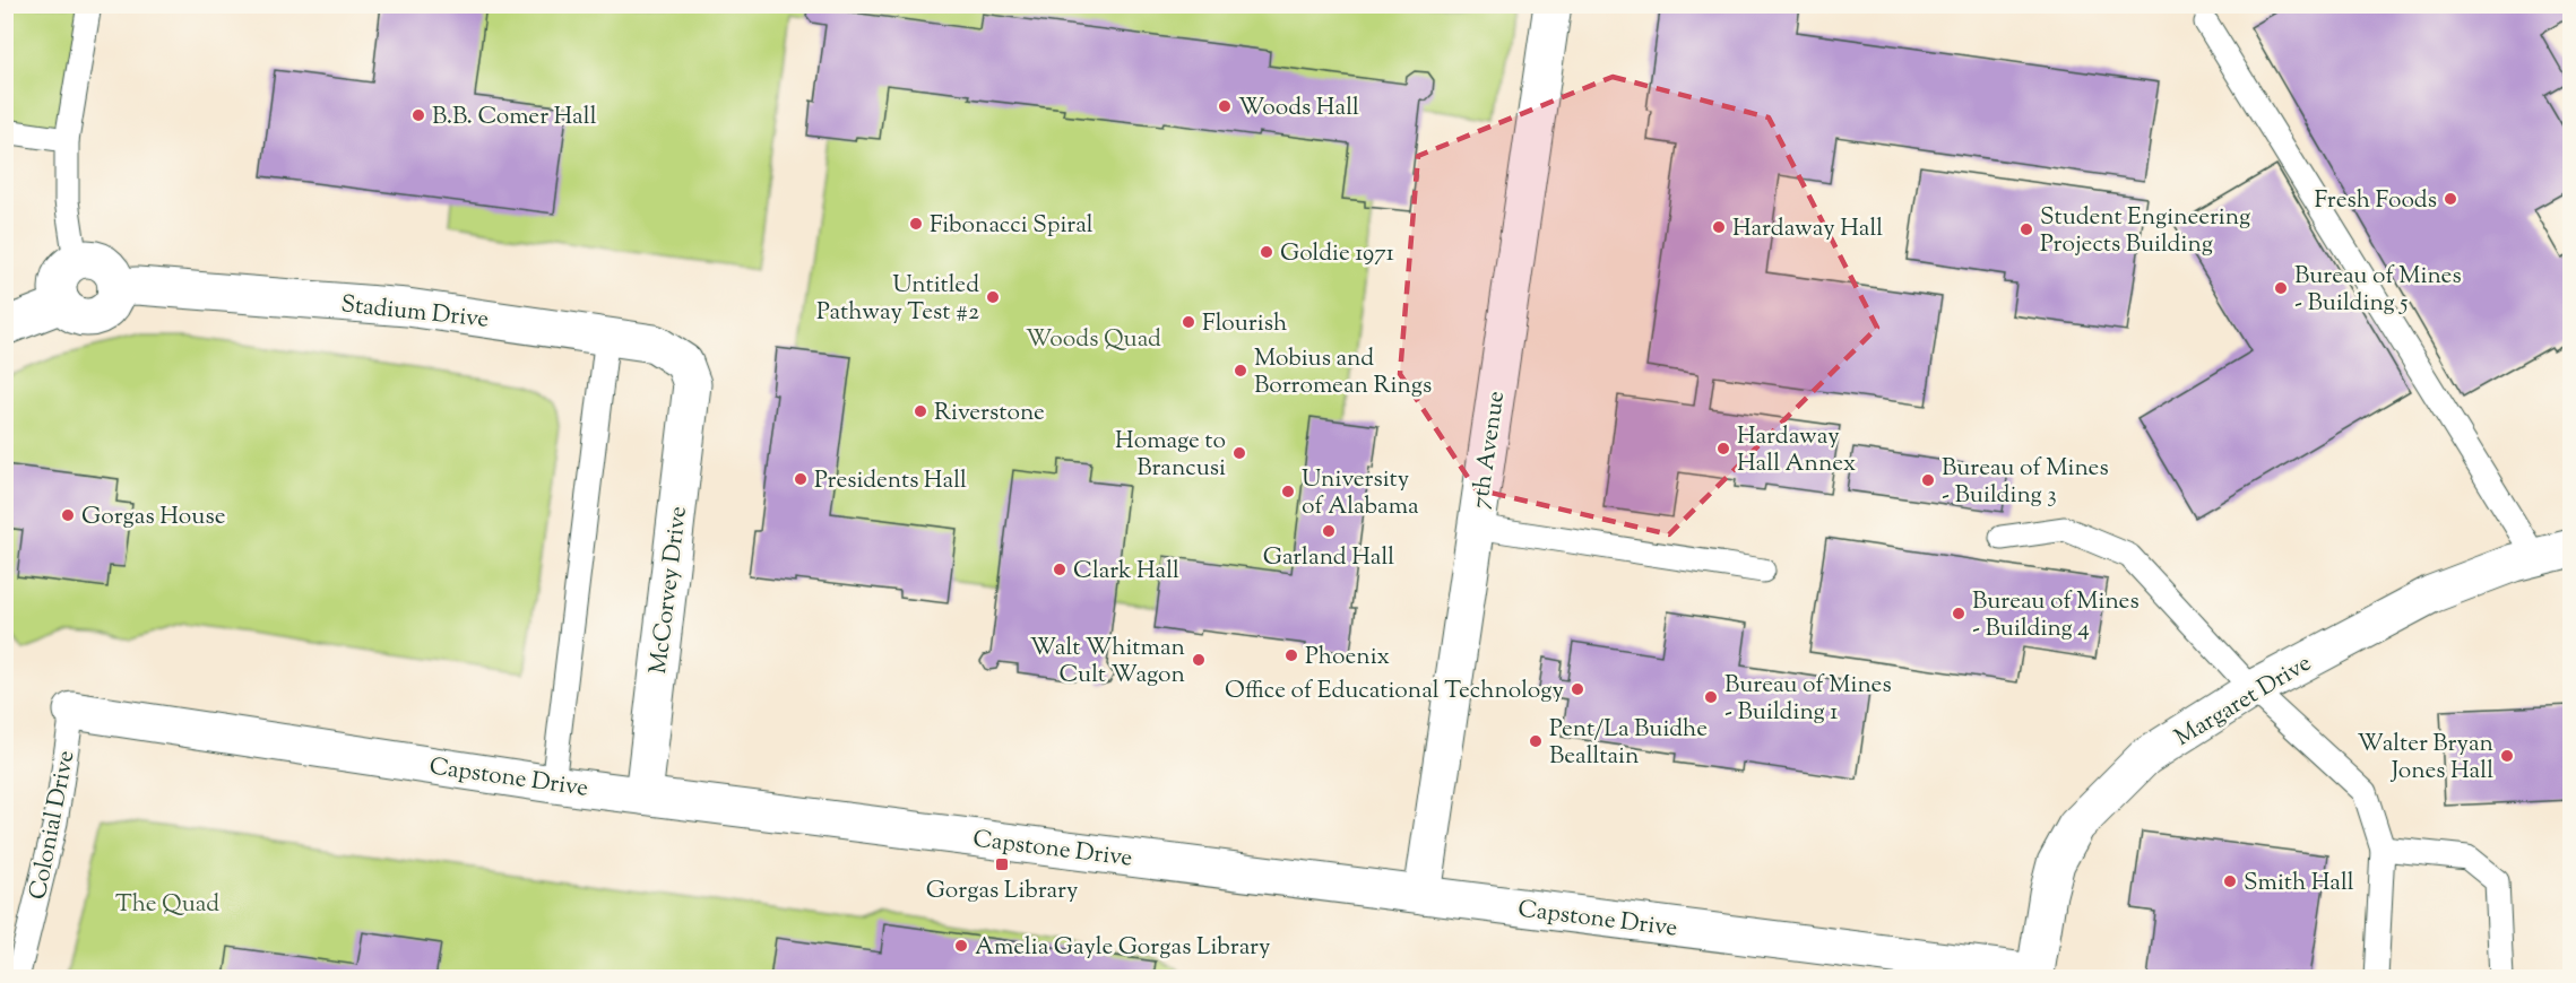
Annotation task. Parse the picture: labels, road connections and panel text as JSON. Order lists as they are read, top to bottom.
{
  "streets": {
    "street": [
      "Stadium Drive",
      "7th Avenue",
      "McCorvey Drive",
      "Margaret Drive",
      "Capstone Drive"
    ],
    "lane": ["Colonial Drive"]
  },
  "crossings": [
    ["Stadium Drive", "McCorvey Drive"],
    ["7th Avenue", "Capstone Drive"],
    ["McCorvey Drive", "Capstone Drive"],
    ["Margaret Drive", "Capstone Drive"],
    ["Capstone Drive", "Colonial Drive"]
  ],
  "parks": ["Woods Quad", "The Quad"],
  "places": {
    "other": [
      "Woods Hall",
      "B.B. Comer Hall",
      "Fresh Foods",
      "Fibonacci Spiral",
      "Hardaway Hall",
      "Student Engineering Projects Building",
      "Goldie 1971",
      "Bureau of Mines - Building 5",
      "Untitled Pathway Test #2",
      "Flourish",
      "Mobius and Borromean Rings",
      "Riverstone",
      "Hardaway Hall Annex",
      "Homage to Brancusi",
      "Presidents Hall",
      "Bureau of Mines - Building 3",
      "University of Alabama",
      "Gorgas House",
      "Garland Hall",
      "Clark Hall",
      "Bureau of Mines - Building 4",
      "Phoenix",
      "Walt Whitman Cult Wagon",
      "Office of Educational Technology",
      "Bureau of Mines - Building 1",
      "Pent/La Buidhe Bealltain",
      "Walter Bryan Jones Hall",
      "Smith Hall",
      "Amelia Gayle Gorgas Library"
    ],
    "transit": ["Gorgas Library"]
  }
}
